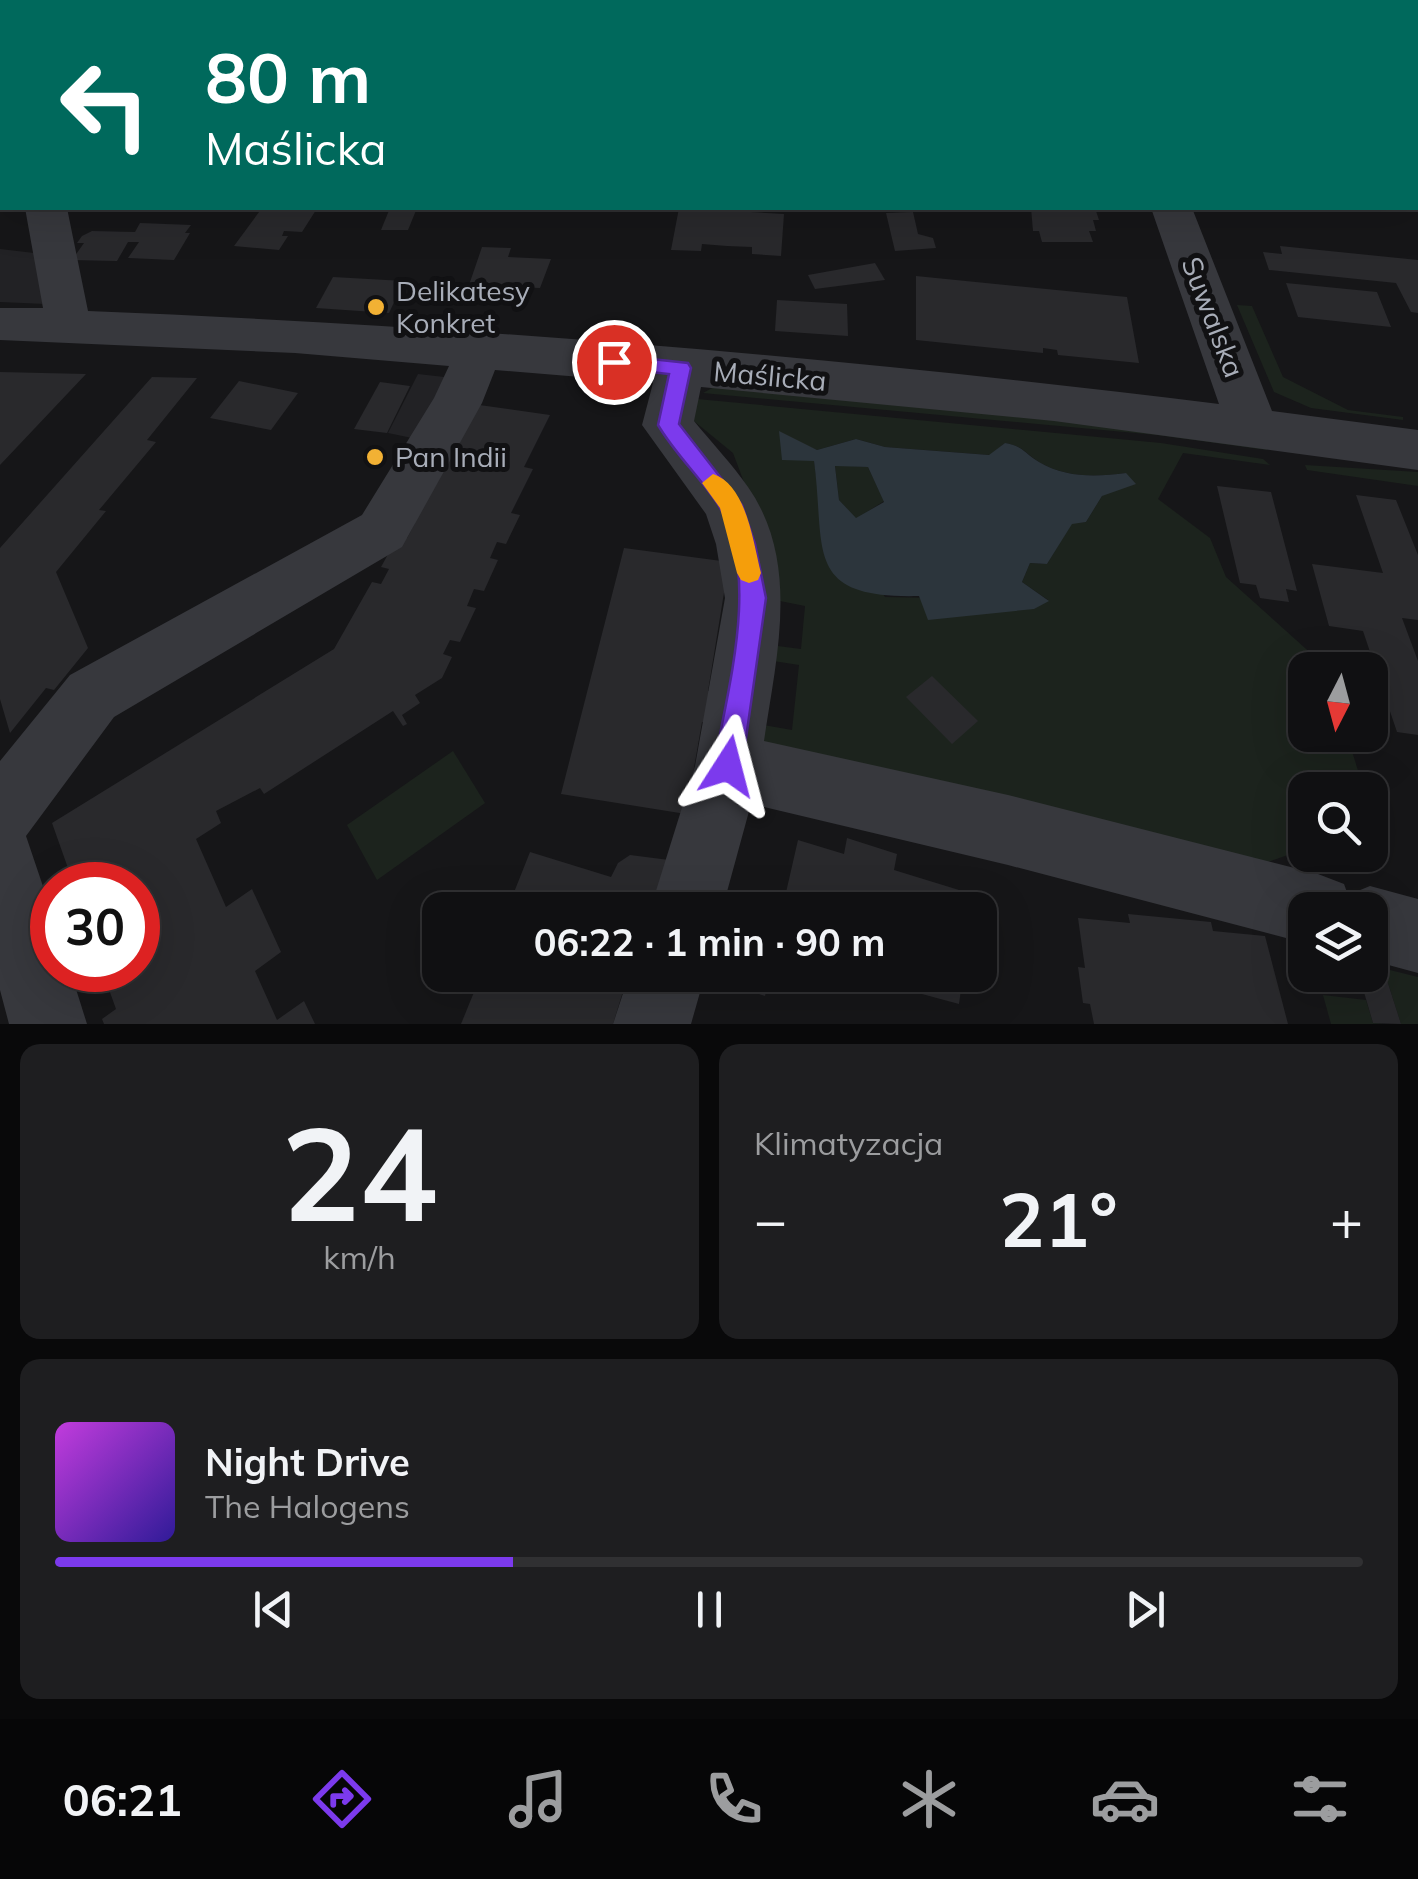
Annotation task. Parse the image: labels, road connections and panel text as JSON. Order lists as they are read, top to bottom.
{
  "streets": {
    "street": ["Suwalska", "Maślicka"]
  },
  "crossings": [
    ["Suwalska", "Maślicka"]
  ],
  "places": ["Delikatesy Konkret", "Pan Indii"],
  "north": "bottom",
  "page": {
    "turn": ["80 m", "Maślicka"],
    "limit": "30",
    "trip": "06:22 · 1 min · 90 m",
    "tile": [
      ["24", "km/h"],
      "Klimatyzacja"
    ],
    "heat": ["−", "21°", "+"],
    "song": ["Night Drive", "The Halogens"],
    "tabs": "06:21"
  }
}
